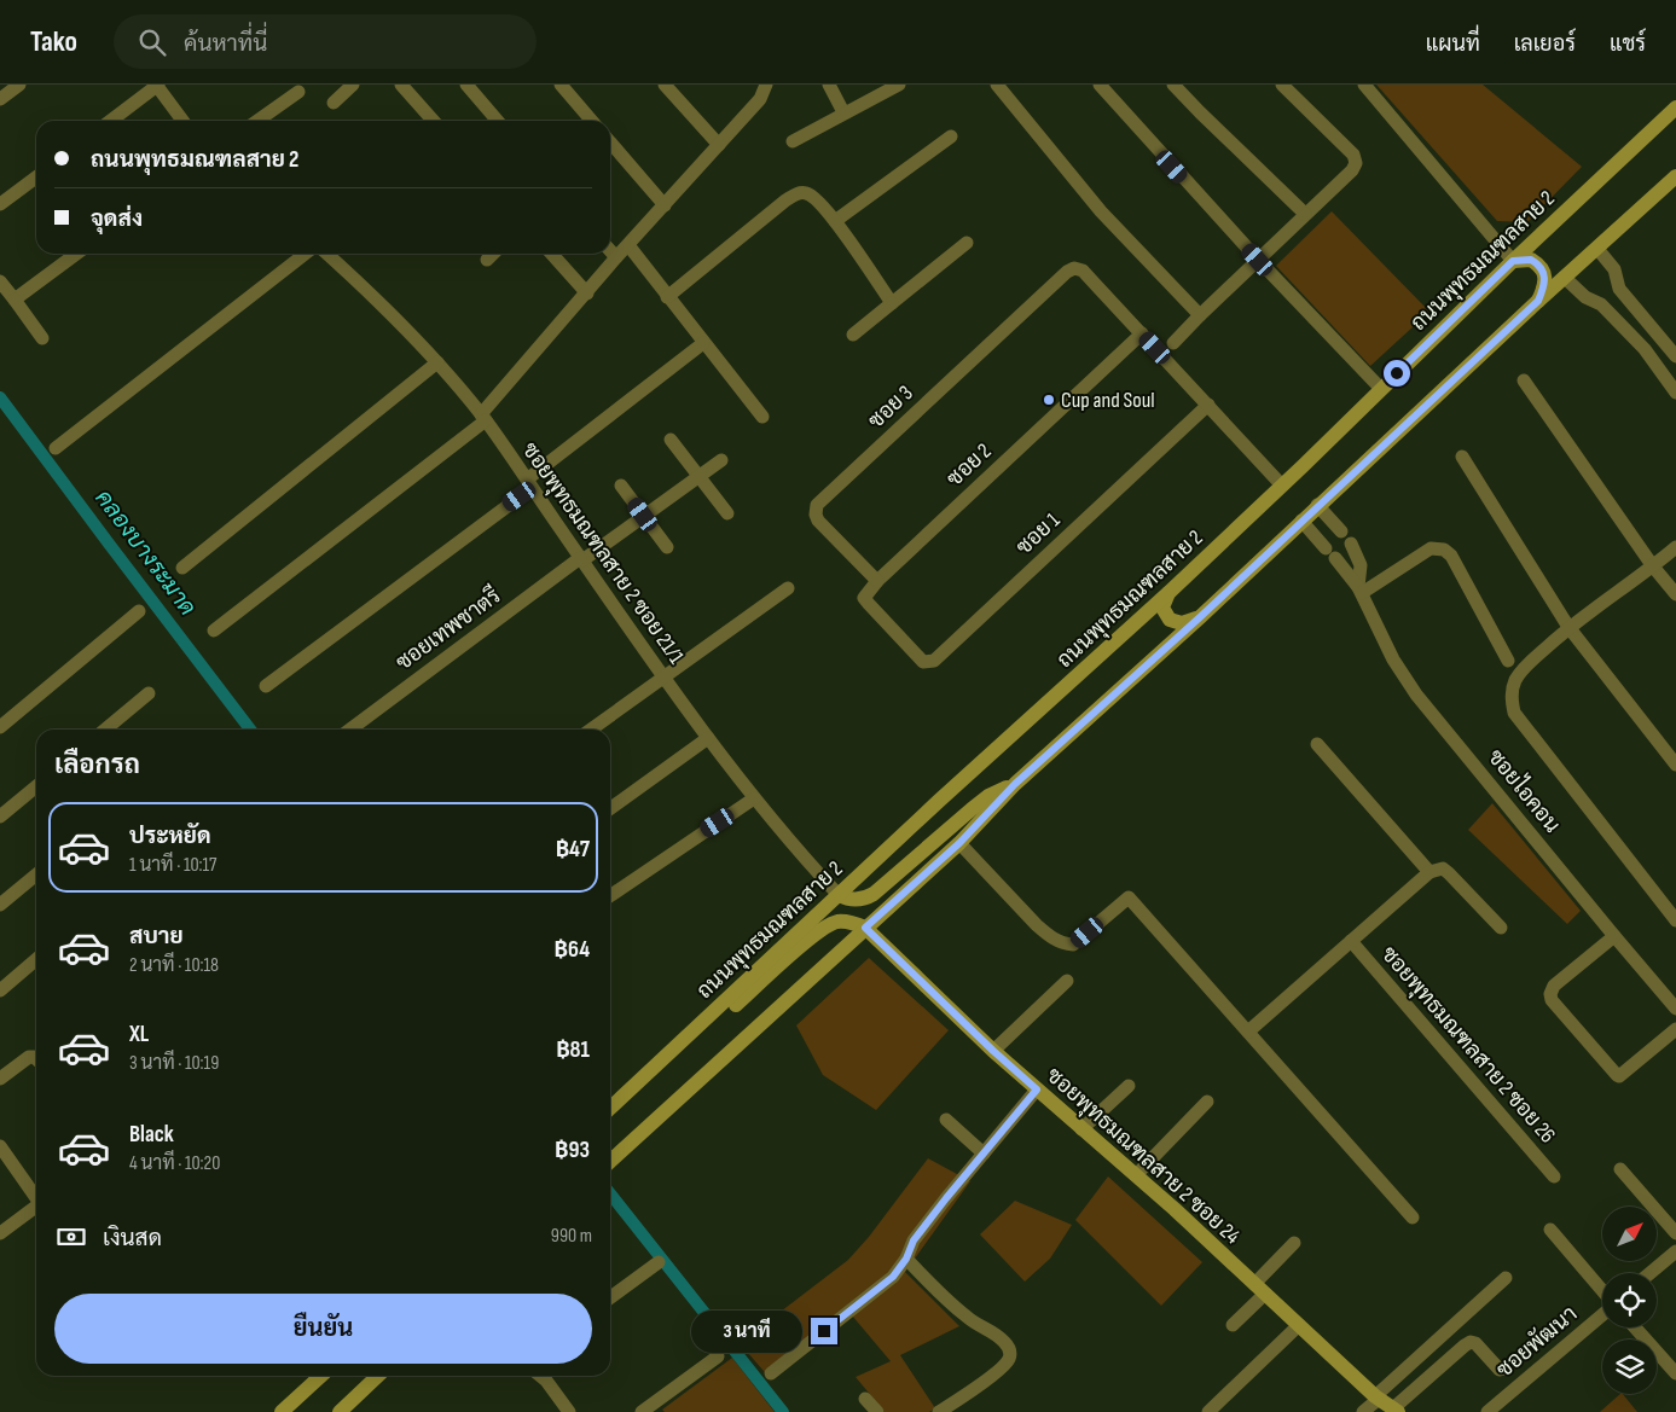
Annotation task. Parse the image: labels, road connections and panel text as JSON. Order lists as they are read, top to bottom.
{
  "streets": {
    "main road": ["ถนนพุทธมณฑลสาย 2", "ซอยพุทธมณฑลสาย 2 ซอย 24"],
    "street": [
      "ซอย 3",
      "ซอย 2",
      "ซอย 1",
      "ซอยพุทธมณฑลสาย 2 ซอย 21/1",
      "ซอยเทพชาตรี",
      "ซอยไอคอน",
      "ซอยพุทธมณฑลสาย 2 ซอย 26",
      "ซอยพัฒนา"
    ]
  },
  "crossings": [
    ["ถนนพุทธมณฑลสาย 2", "ซอยพุทธมณฑลสาย 2 ซอย 21/1"],
    ["ซอย 3", "ซอย 2"],
    ["ซอย 2", "ซอย 1"],
    ["ซอยพุทธมณฑลสาย 2 ซอย 21/1", "ซอยเทพชาตรี"]
  ],
  "water": ["คลองบางระมาด"],
  "places": ["Cup and Soul"],
  "north": "top right",
  "page": {
    "header": "Tako",
    "search": "ค้นหาที่นี่",
    "nav": ["แผนที่", "เลเยอร์", "แชร์"],
    "banner": ["ถนนพุทธมณฑลสาย 2", "จุดส่ง"],
    "heading": "เลือกรถ",
    "list": [
      {
        "name": "ประหยัด",
        "note": "1 นาที · 10:17",
        "value": "฿47"
      },
      {
        "name": "สบาย",
        "note": "2 นาที · 10:18",
        "value": "฿64"
      },
      {
        "name": "XL",
        "note": "3 นาที · 10:19",
        "value": "฿81"
      },
      {
        "name": "Black",
        "note": "4 นาที · 10:20",
        "value": "฿93"
      }
    ],
    "pay": ["เงินสด", "990 m"],
    "buttons": "ยืนยัน",
    "bubble": "3 นาที"
  }
}
